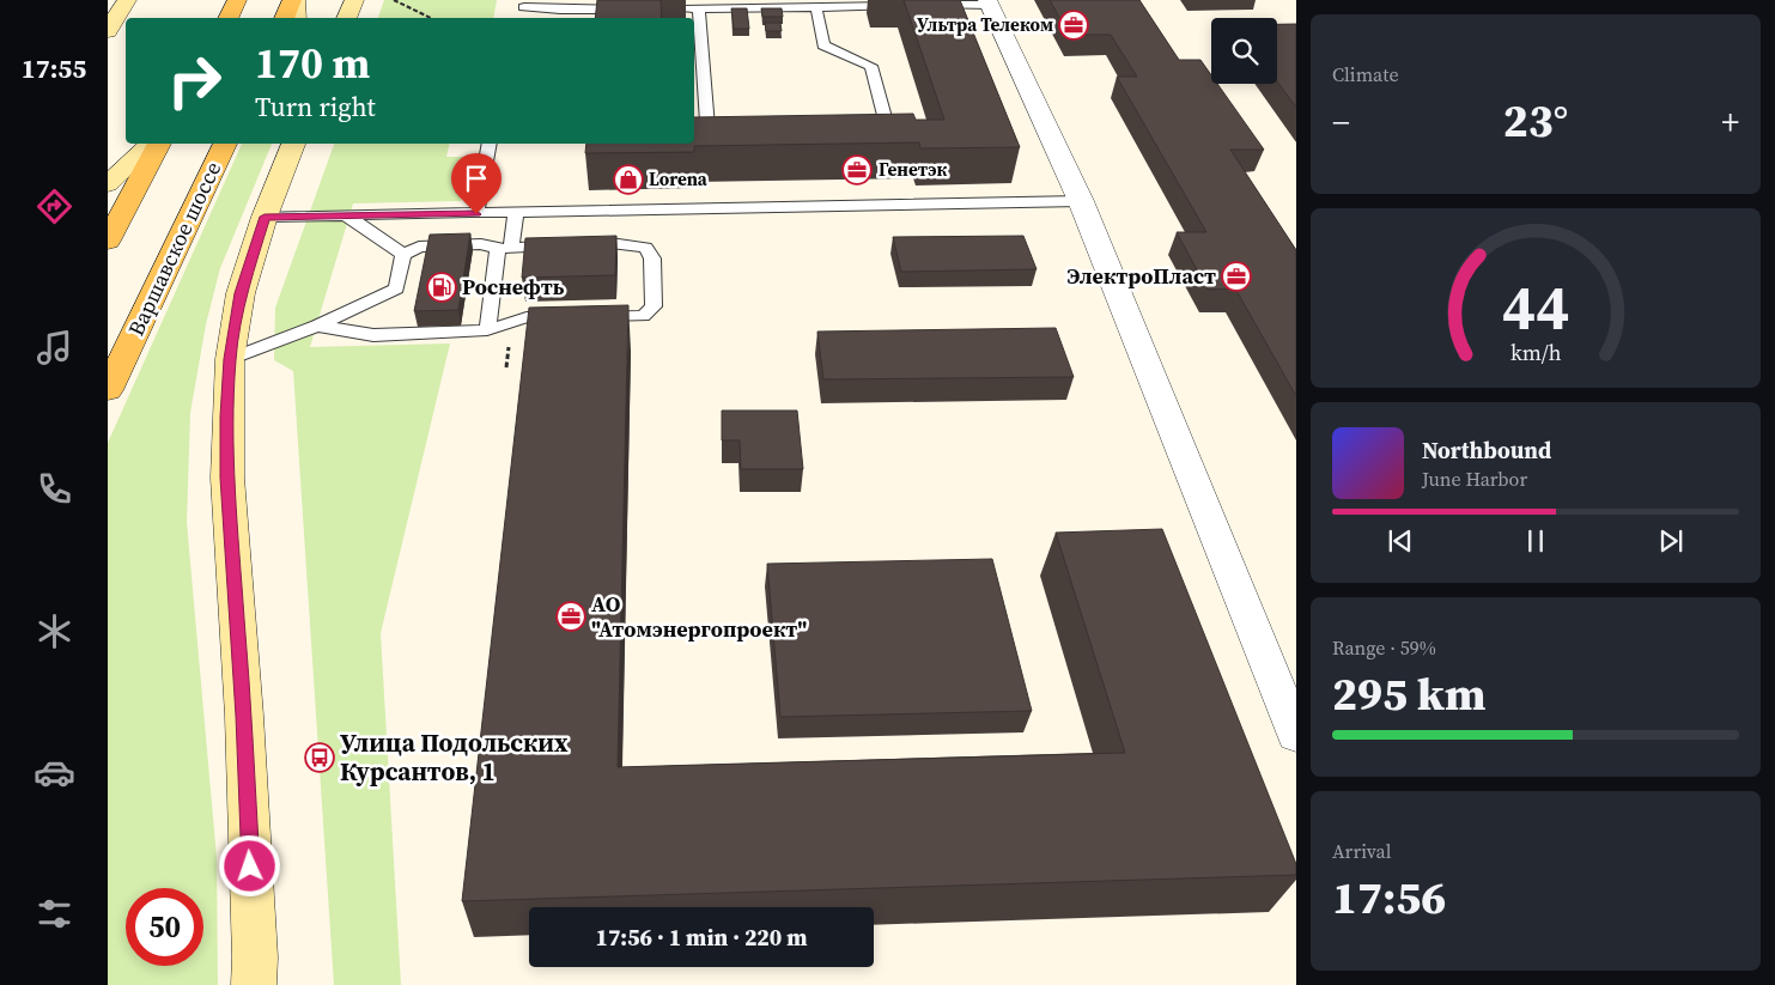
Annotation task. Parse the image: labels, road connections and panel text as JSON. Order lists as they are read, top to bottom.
{
  "streets": {
    "main road": ["Варшавское шоссе"]
  },
  "places": {
    "office": [
      "Ультра Телеком",
      "Генетэк",
      "ЭлектроПласт",
      "АО \"Атомэнергопроект\""
    ],
    "shop": ["Lorena"],
    "fuel station": ["Роснефть"],
    "bus stop": ["Улица Подольских Курсантов, 1"]
  },
  "page": {
    "tabs": "17:55",
    "tile": [
      "Climate",
      ["Range · 59%", "295 km"],
      ["Arrival", "17:56"]
    ],
    "turn": ["170 m", "Turn right"],
    "heat": ["−", "23°", "+"],
    "song": ["Northbound", "June Harbor"],
    "limit": "50",
    "trip": "17:56 · 1 min · 220 m",
    "gauge": ["44", "km/h"]
  }
}
